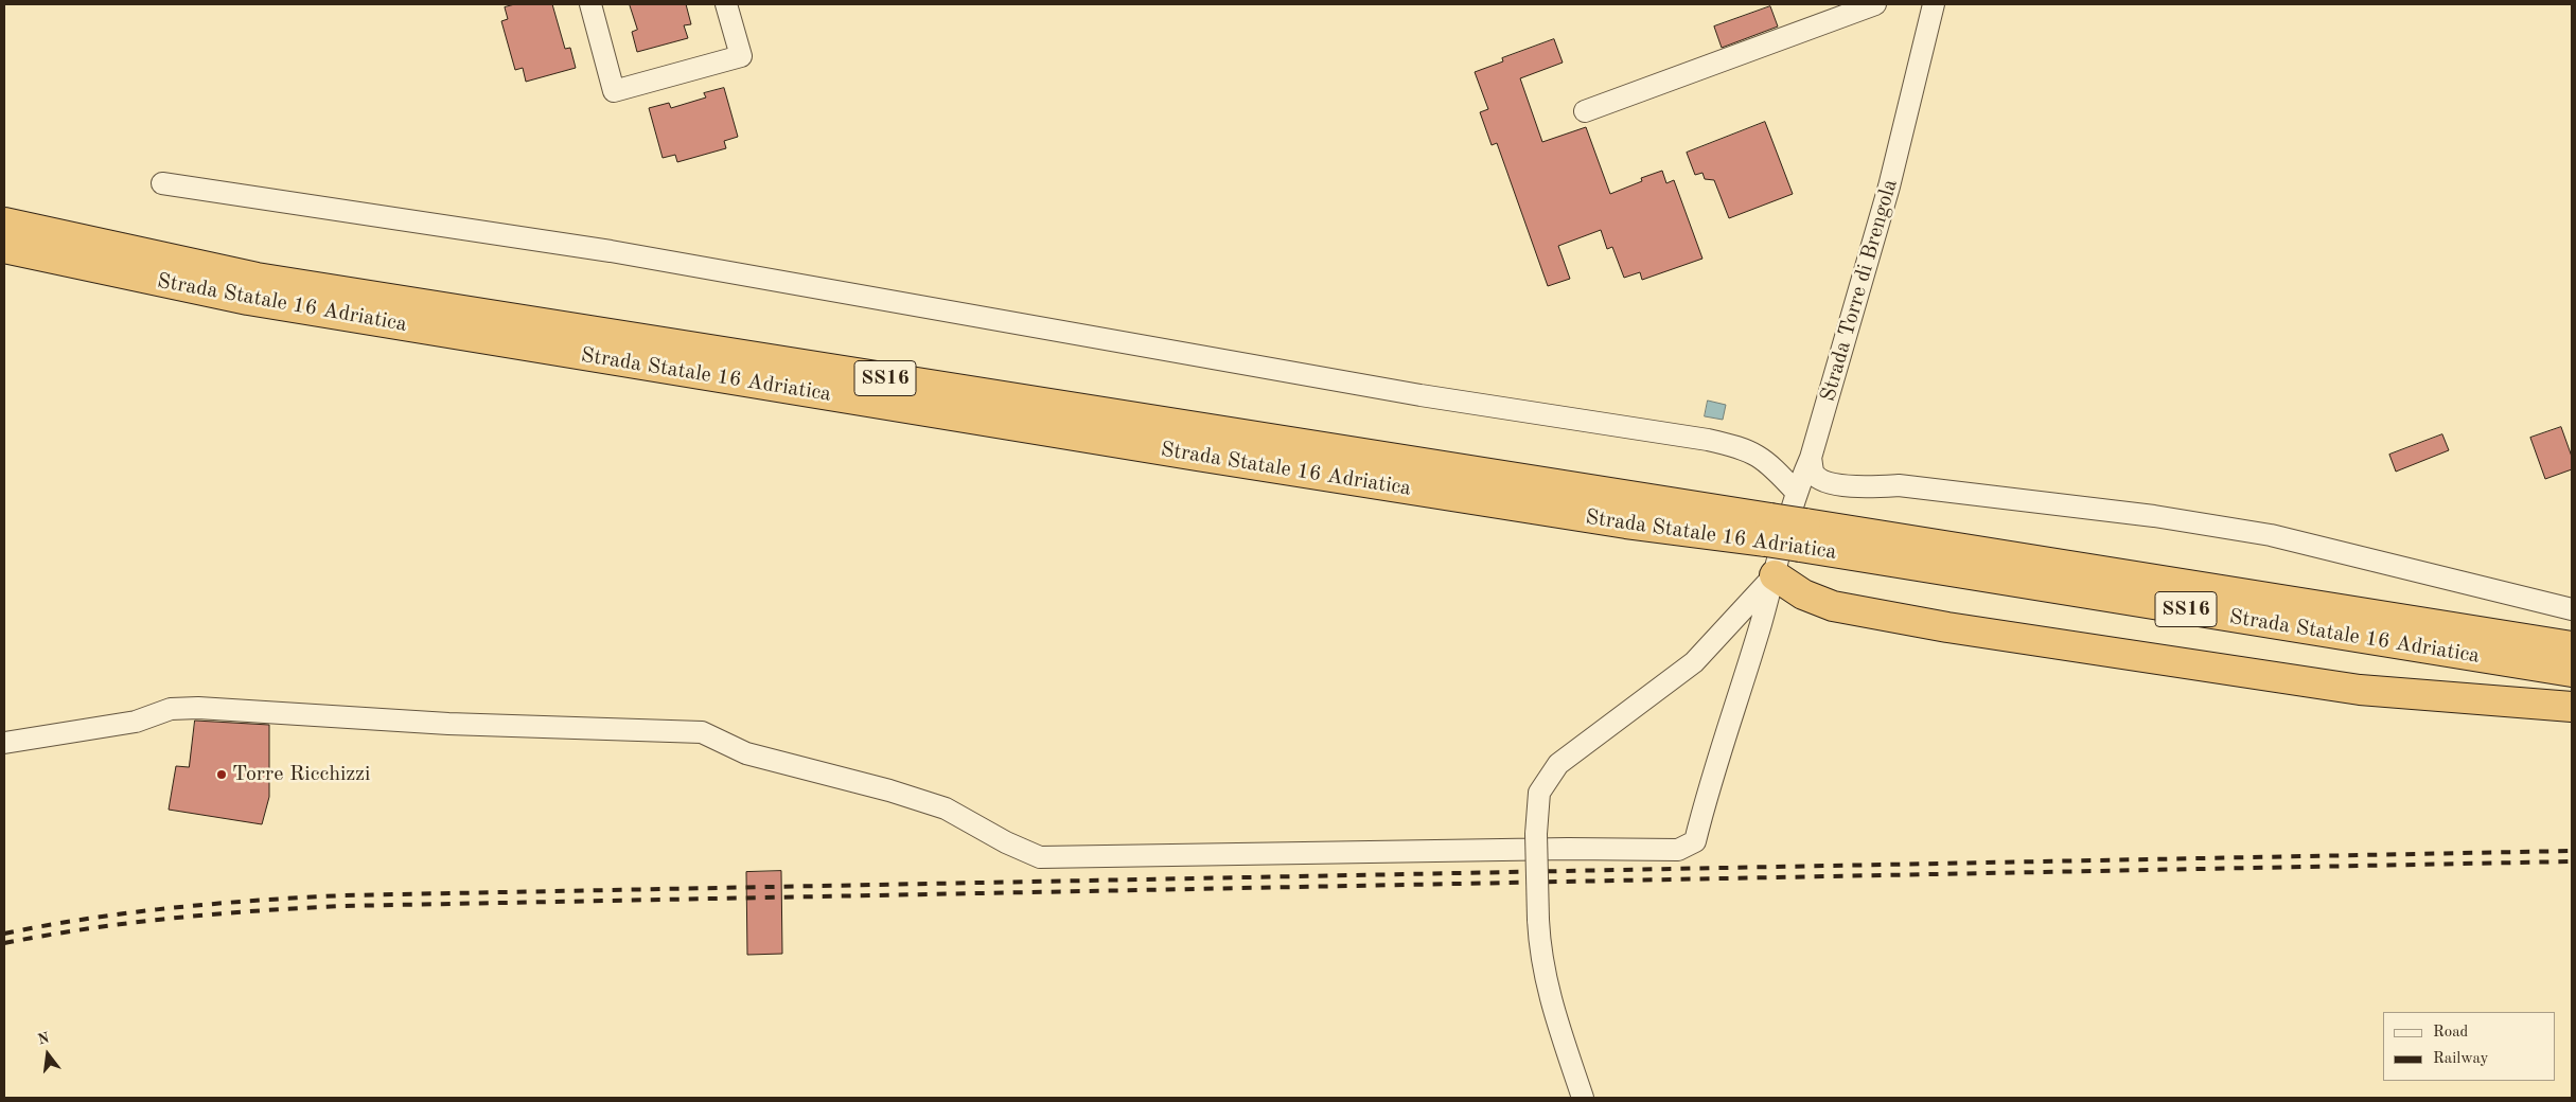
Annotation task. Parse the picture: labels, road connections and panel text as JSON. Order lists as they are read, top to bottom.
{
  "streets": {
    "highway": ["Strada Statale 16 Adriatica", "SS16"],
    "street": ["Strada Torre di Brengola"]
  },
  "places": ["Torre Ricchizzi"],
  "legend": ["Road", "Railway"],
  "north": "top"
}
